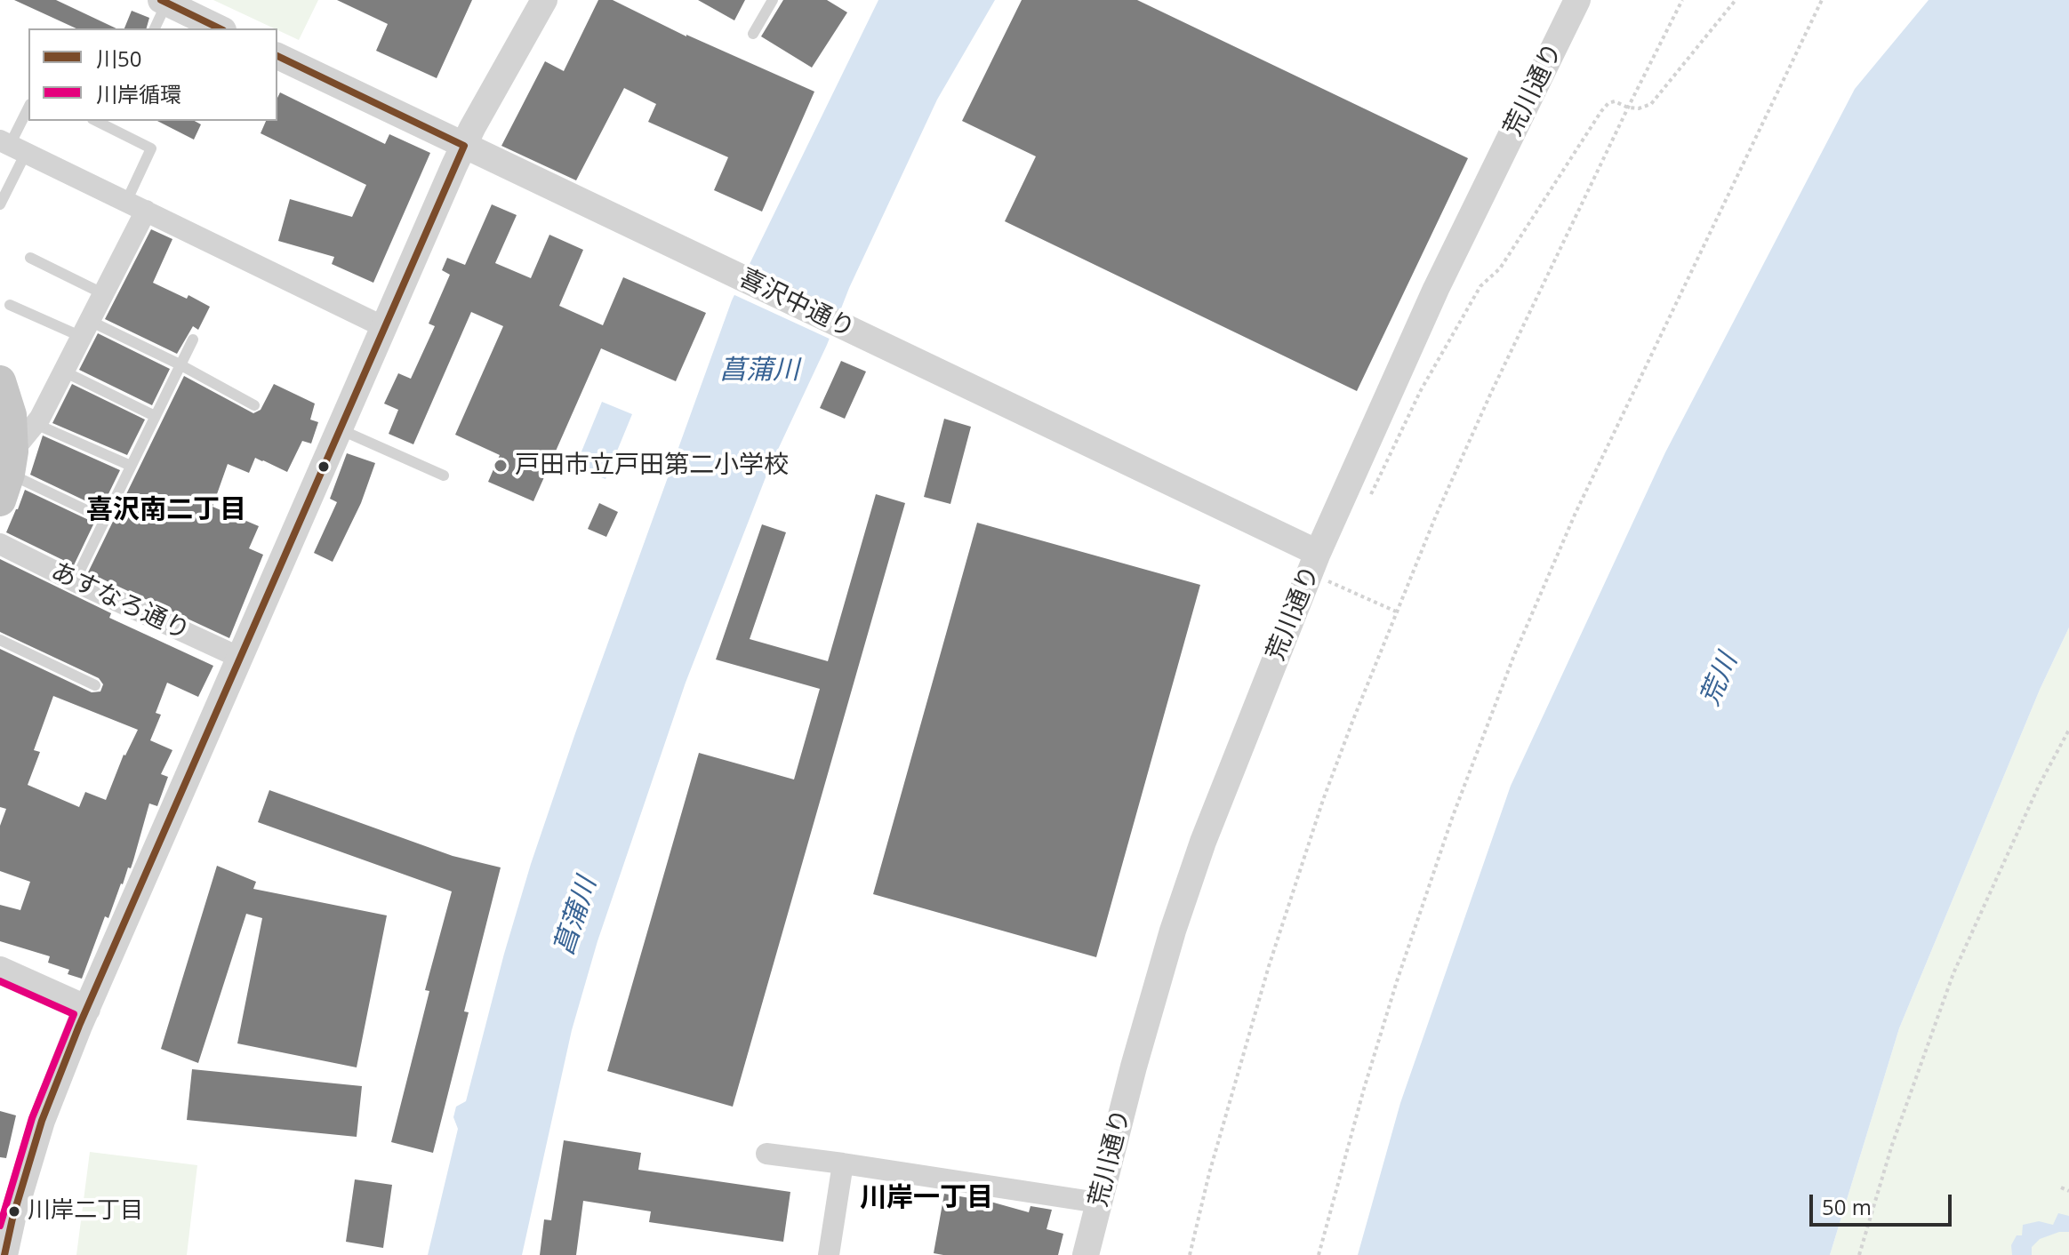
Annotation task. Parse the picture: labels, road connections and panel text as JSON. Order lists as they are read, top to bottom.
{
  "streets": {
    "street": ["荒川通り", "喜沢中通り", "あすなろ通り"]
  },
  "crossings": [
    ["荒川通り", "喜沢中通り"]
  ],
  "districts": ["喜沢南二丁目", "川岸一丁目"],
  "water": ["菖蒲川", "荒川"],
  "places": ["戸田市立戸田第二小学校", "川岸二丁目"],
  "lines": ["transit line 川50", "transit line 川岸循環"],
  "legend": ["川50", "川岸循環"],
  "scale_bar": "50 m"
}
